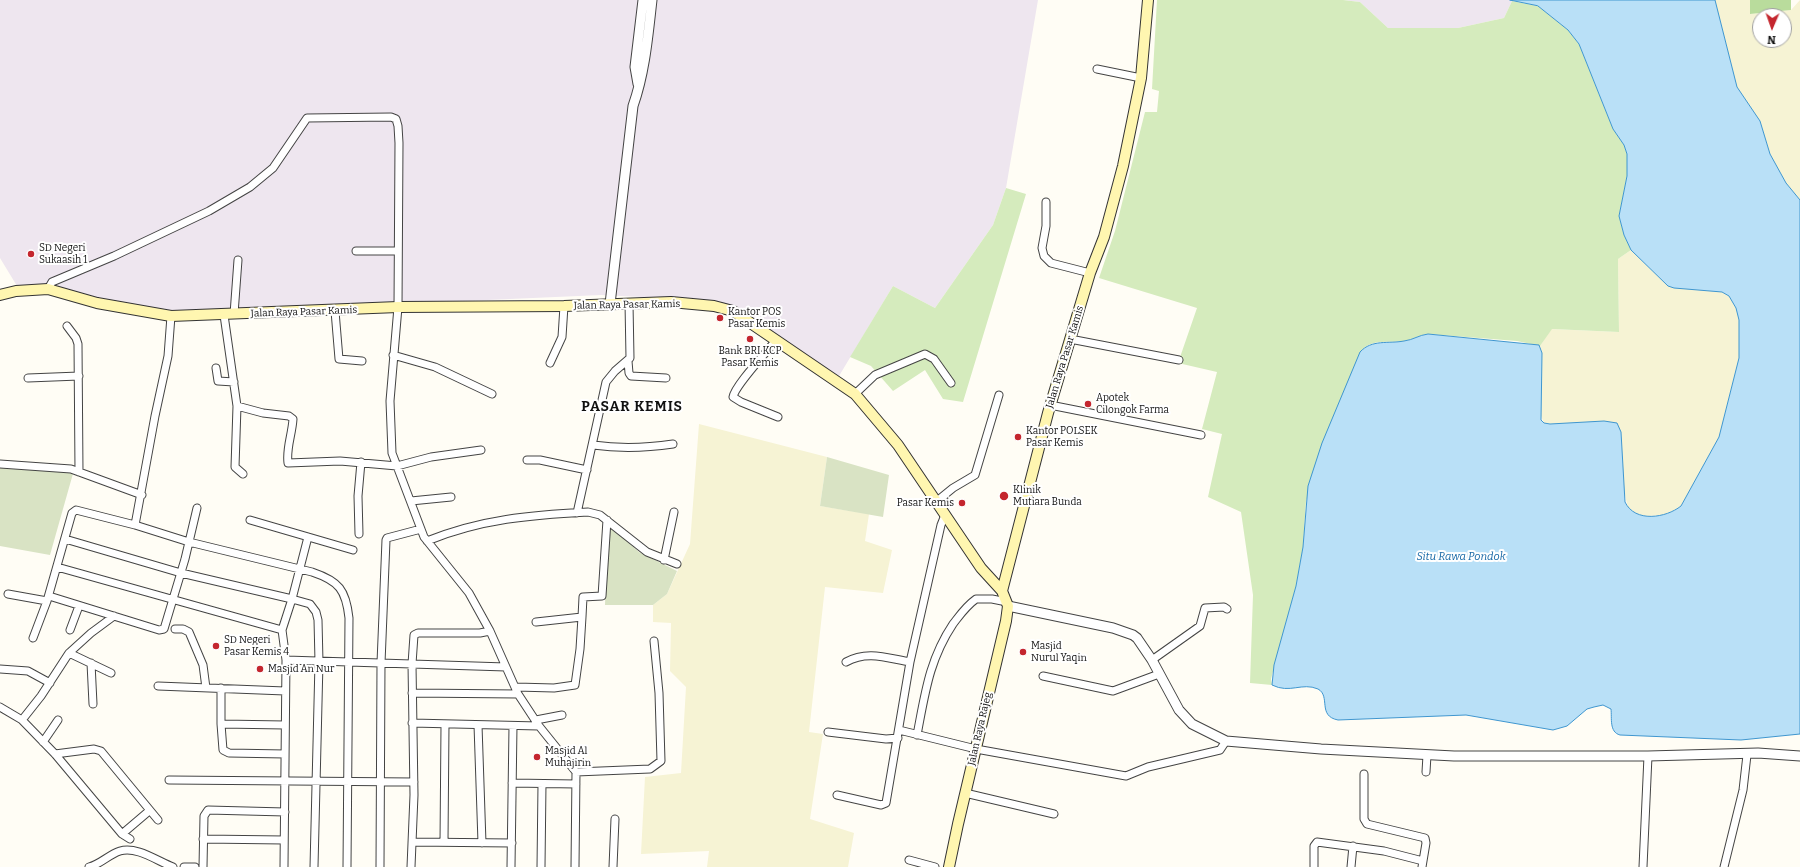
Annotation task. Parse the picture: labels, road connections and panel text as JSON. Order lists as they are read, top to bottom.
{
  "streets": {
    "main road": ["Jalan Raya Pasar Kamis", "Jalan Raya Rajeg"]
  },
  "districts": ["PASAR KEMIS"],
  "water": ["Situ Rawa Pondok"],
  "places": [
    "SD Negeri Sukaasih 1",
    "Kantor POS Pasar Kemis",
    "Bank BRI KCP Pasar Kemis",
    "Apotek Cilongok Farma",
    "Kantor POLSEK Pasar Kemis",
    "Klinik Mutiara Bunda",
    "Pasar Kemis",
    "SD Negeri Pasar Kemis 4",
    "Masjid Nurul Yaqin",
    "Masjid An Nur",
    "Masjid Al Muhajirin"
  ],
  "north": "bottom"
}
